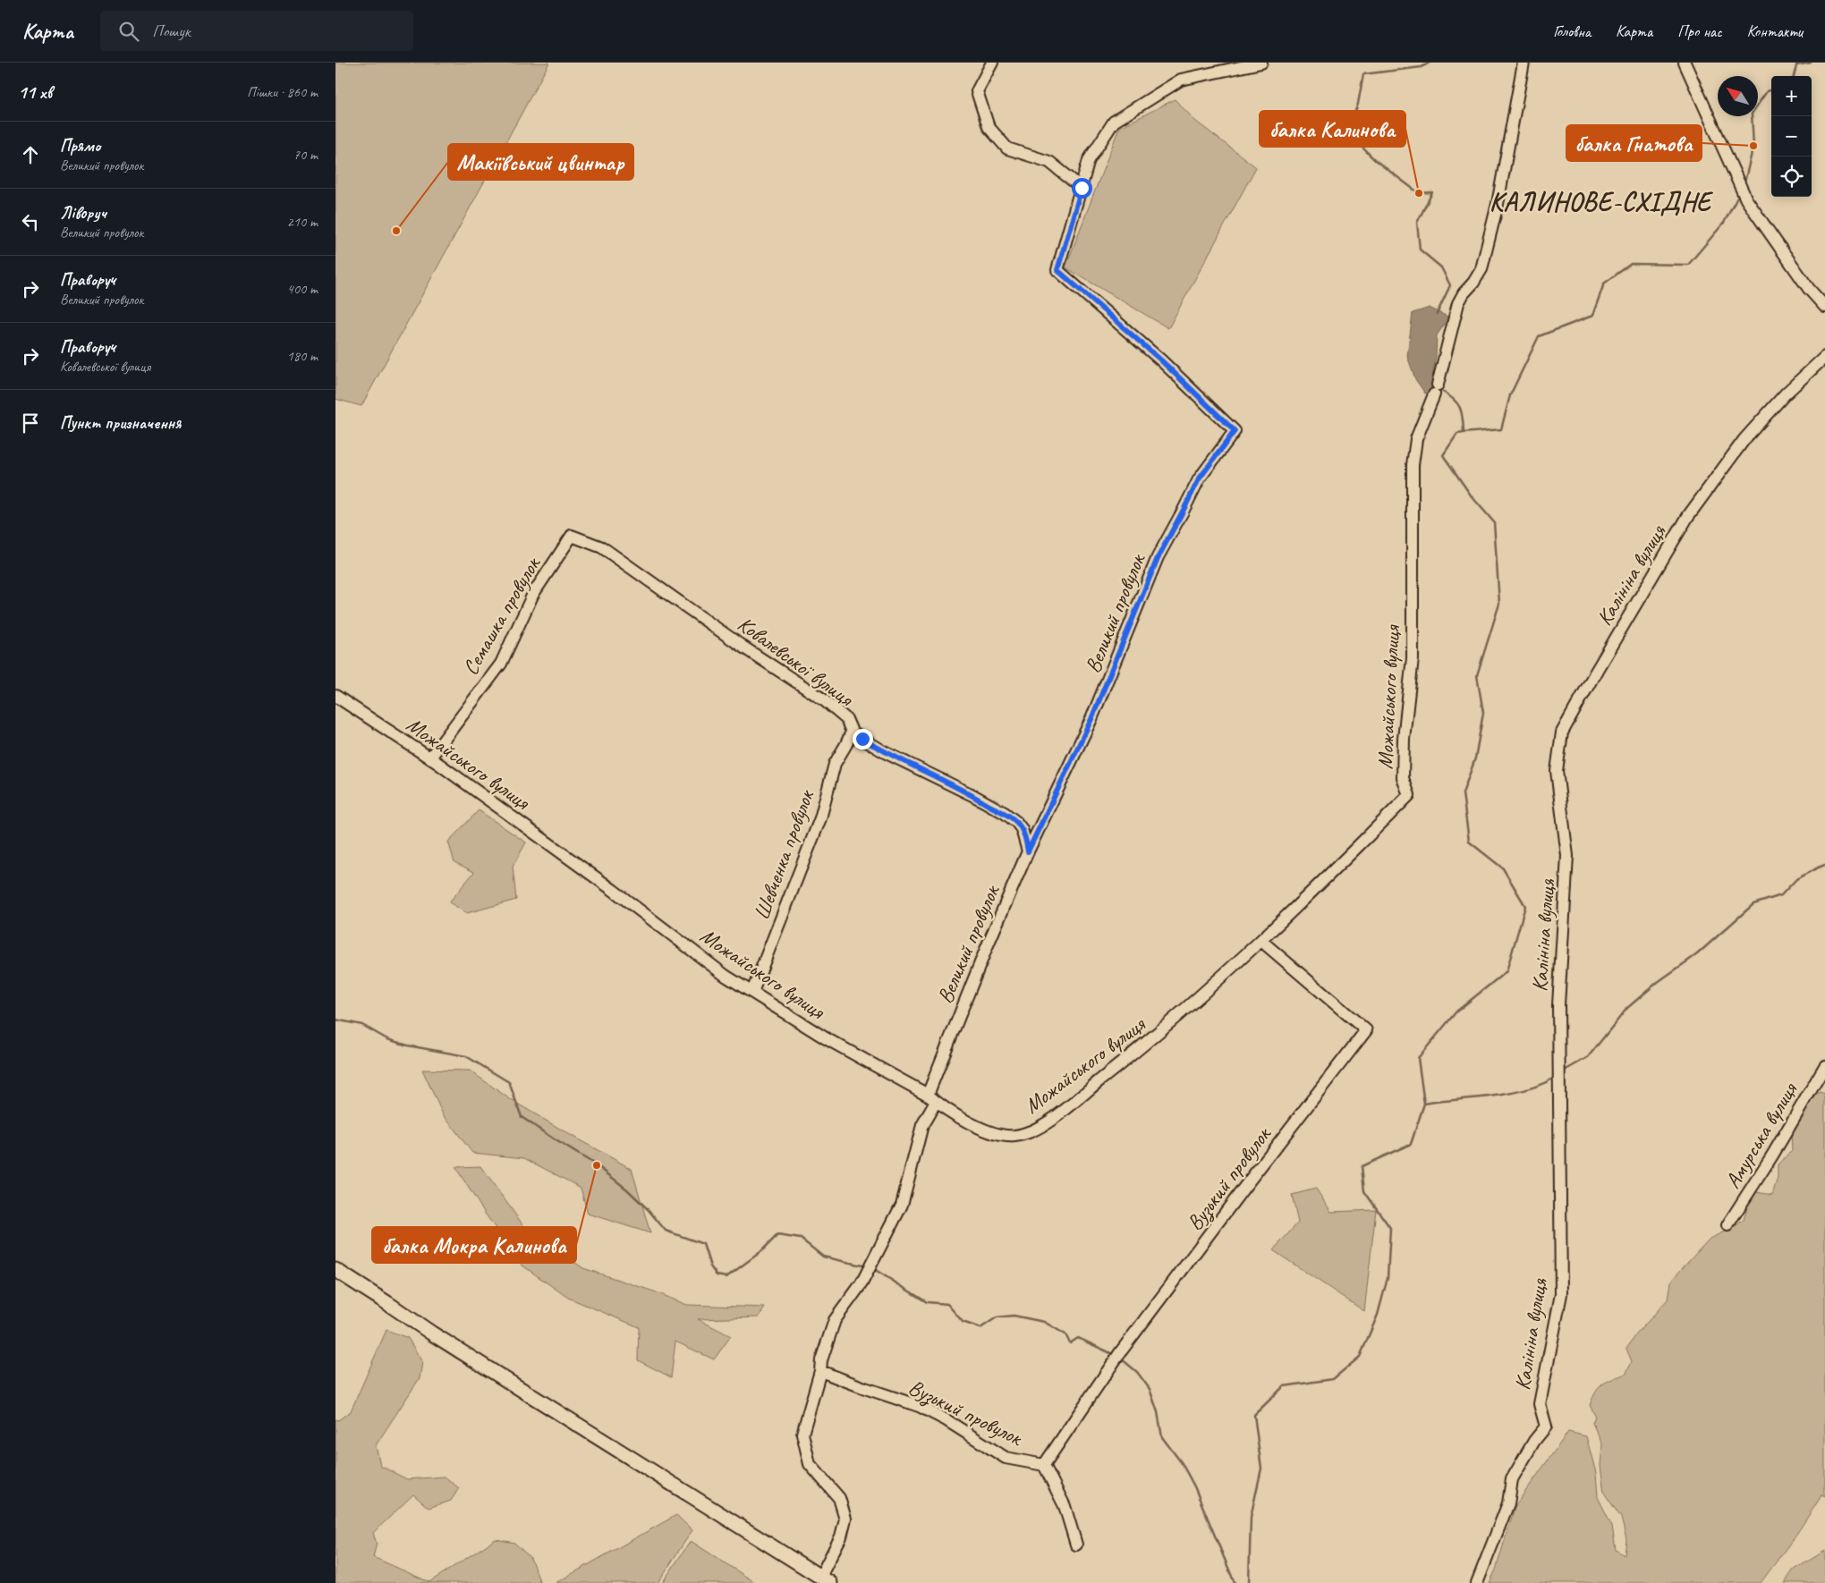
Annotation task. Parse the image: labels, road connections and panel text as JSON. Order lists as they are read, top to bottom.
{
  "streets": {
    "street": [
      "Калініна вулиця",
      "Великий провулок",
      "Семашка провулок",
      "Ковалевської вулиця",
      "Можайського вулиця",
      "Шевченка провулок",
      "Амурська вулиця",
      "Вузький провулок"
    ]
  },
  "crossings": [
    ["Великий провулок", "Ковалевської вулиця"],
    ["Великий провулок", "Можайського вулиця"],
    ["Великий провулок", "Вузький провулок"],
    ["Семашка провулок", "Ковалевської вулиця"],
    ["Семашка провулок", "Можайського вулиця"],
    ["Ковалевської вулиця", "Шевченка провулок"],
    ["Можайського вулиця", "Шевченка провулок"],
    ["Можайського вулиця", "Вузький провулок"]
  ],
  "districts": ["КАЛИНОВЕ-СХІДНЕ"],
  "places": [
    "балка Гнатова",
    "балка Калинова",
    "Макіївський цвинтар",
    "балка Мокра Калинова"
  ],
  "north": "top left",
  "page": {
    "header": "Карта",
    "search": "Пошук",
    "nav": [
      "Головна",
      "Карта",
      "Про нас",
      "Контакти"
    ],
    "heading": ["11 хв", "Пішки · 860 m"],
    "map_buttons": ["+", "−"],
    "list": [
      ["Прямо", "Великий провулок", "70 m"],
      ["Ліворуч", "Великий провулок", "210 m"],
      ["Праворуч", "Великий провулок", "400 m"],
      ["Праворуч", "Ковалевської вулиця", "180 m"],
      "Пункт призначення"
    ]
  }
}
